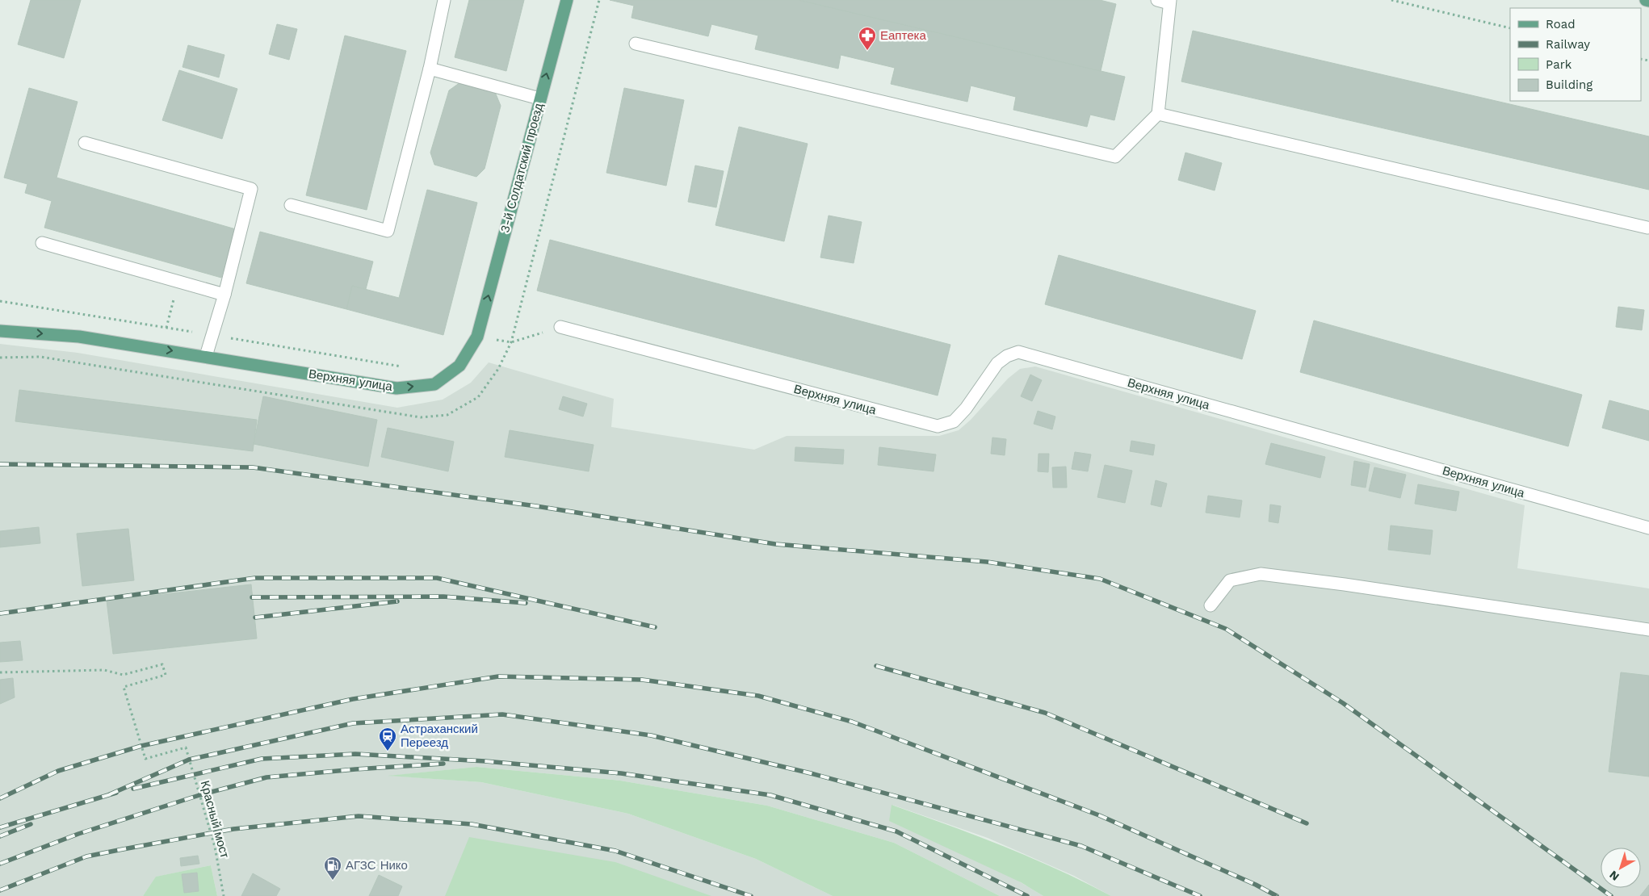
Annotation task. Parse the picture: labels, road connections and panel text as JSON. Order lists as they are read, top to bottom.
{
  "streets": {
    "main road": ["3-й Солдатский проезд", "Верхняя улица"],
    "path": ["Красный мост"]
  },
  "crossings": [
    ["3-й Солдатский проезд", "Верхняя улица"]
  ],
  "one_way": ["3-й Солдатский проезд"],
  "places": {
    "pharmacy": ["Еаптека"],
    "station": ["Астраханский Переезд"],
    "fuel station": ["АГЗС Нико"]
  },
  "legend": [
    "Road",
    "Railway",
    "Park",
    "Building"
  ],
  "north": "bottom left"
}
